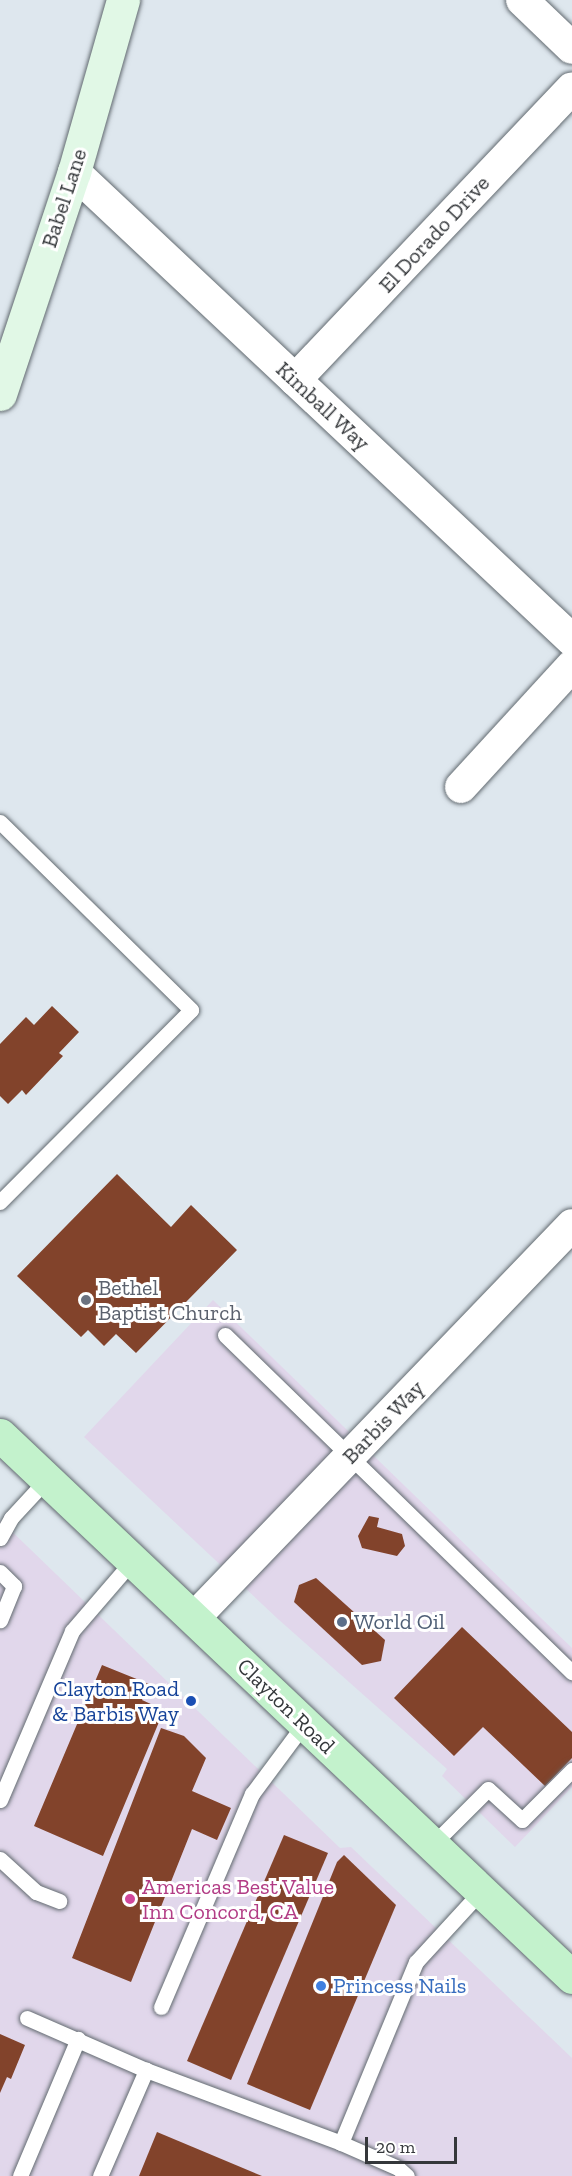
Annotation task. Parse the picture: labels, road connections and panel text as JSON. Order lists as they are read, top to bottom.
{
  "streets": {
    "main road": ["Clayton Road"],
    "street": [
      "Babel Lane",
      "El Dorado Drive",
      "Kimball Way",
      "Barbis Way"
    ]
  },
  "crossings": [
    ["Babel Lane", "Kimball Way"],
    ["El Dorado Drive", "Kimball Way"],
    ["Barbis Way", "Clayton Road"]
  ],
  "places": [
    "Bethel Baptist Church",
    "World Oil",
    "Clayton Road & Barbis Way",
    "Americas Best Value Inn Concord, CA",
    "Princess Nails"
  ],
  "scale_bar": "20 m"
}
